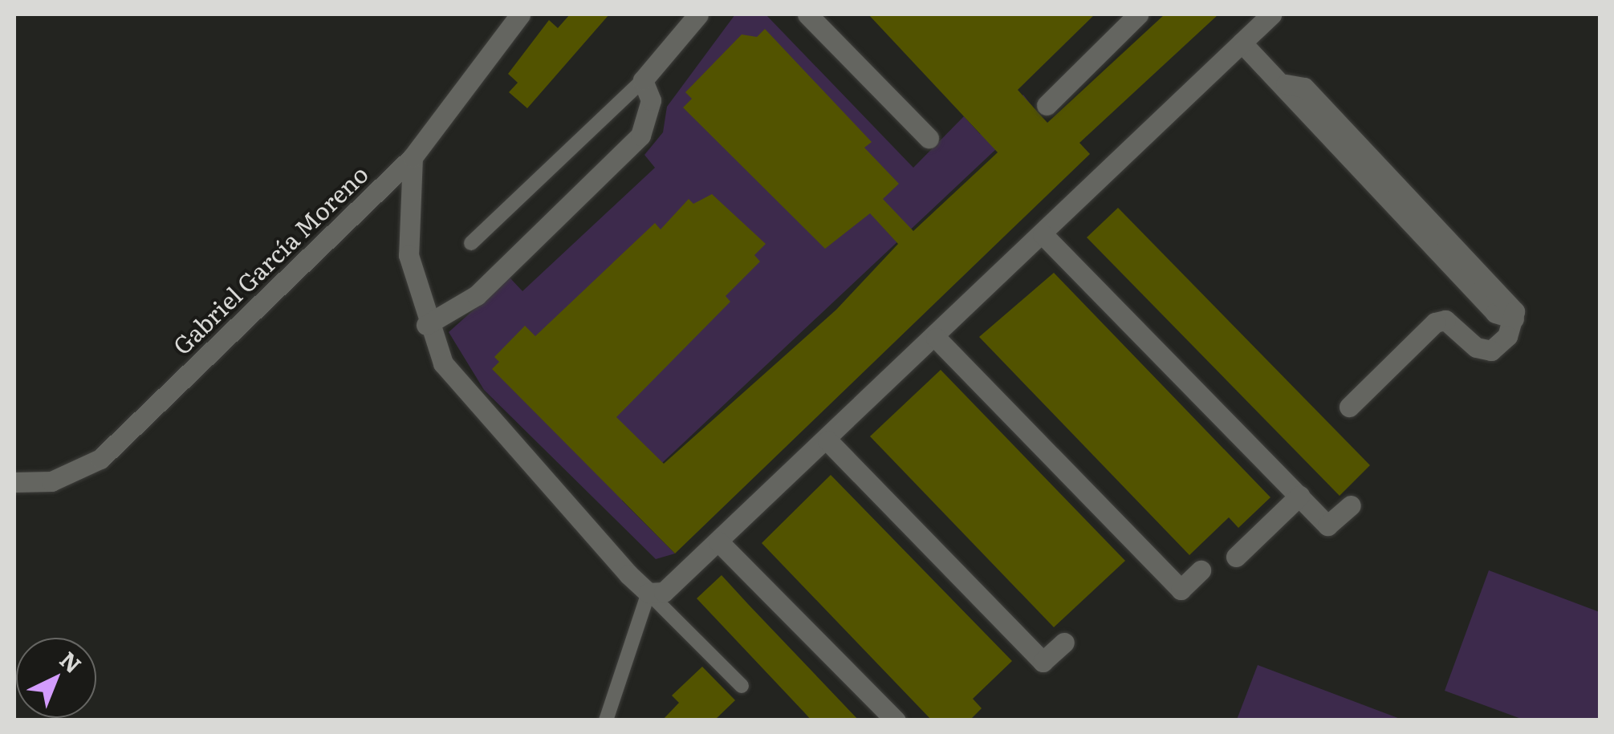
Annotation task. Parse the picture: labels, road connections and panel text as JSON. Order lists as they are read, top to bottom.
{
  "streets": {
    "street": ["Gabriel García Moreno"]
  },
  "north": "top right"
}
